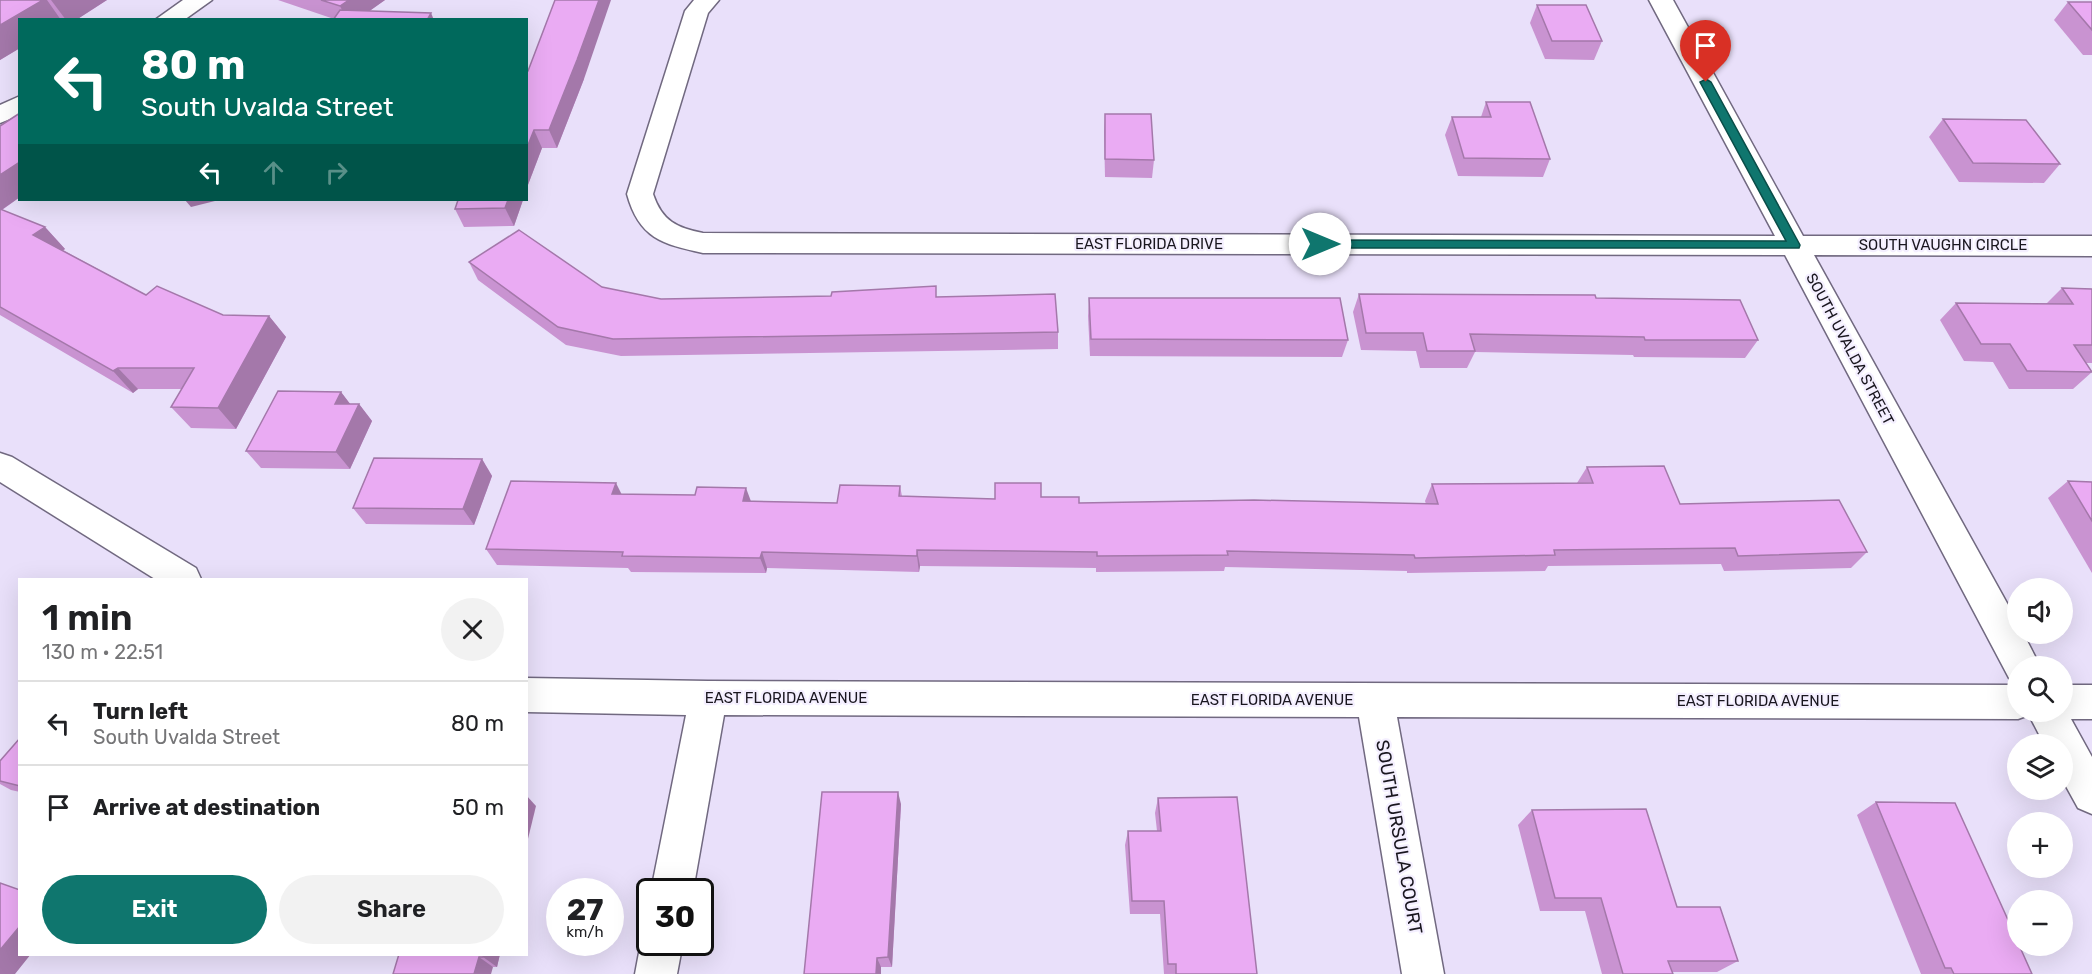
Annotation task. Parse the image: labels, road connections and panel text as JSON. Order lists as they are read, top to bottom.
{
  "streets": {
    "street": [
      "EAST FLORIDA DRIVE",
      "SOUTH VAUGHN CIRCLE",
      "SOUTH UVALDA STREET",
      "EAST FLORIDA AVENUE",
      "SOUTH URSULA COURT"
    ]
  },
  "crossings": [
    ["EAST FLORIDA DRIVE", "SOUTH VAUGHN CIRCLE"],
    ["EAST FLORIDA DRIVE", "SOUTH UVALDA STREET"],
    ["SOUTH VAUGHN CIRCLE", "SOUTH UVALDA STREET"],
    ["EAST FLORIDA AVENUE", "SOUTH URSULA COURT"]
  ],
  "page": {
    "turn": ["80 m", "South Uvalda Street"],
    "map_buttons": ["+", "−"],
    "heading": ["1 min", "130 m · 22:51"],
    "list": [
      {
        "name": "Turn left",
        "note": "South Uvalda Street",
        "value": "80 m"
      },
      {
        "name": "Arrive at destination",
        "value": "50 m"
      }
    ],
    "buttons": ["Exit", "Share"],
    "speed": "27 km/h",
    "limit": "30"
  }
}
